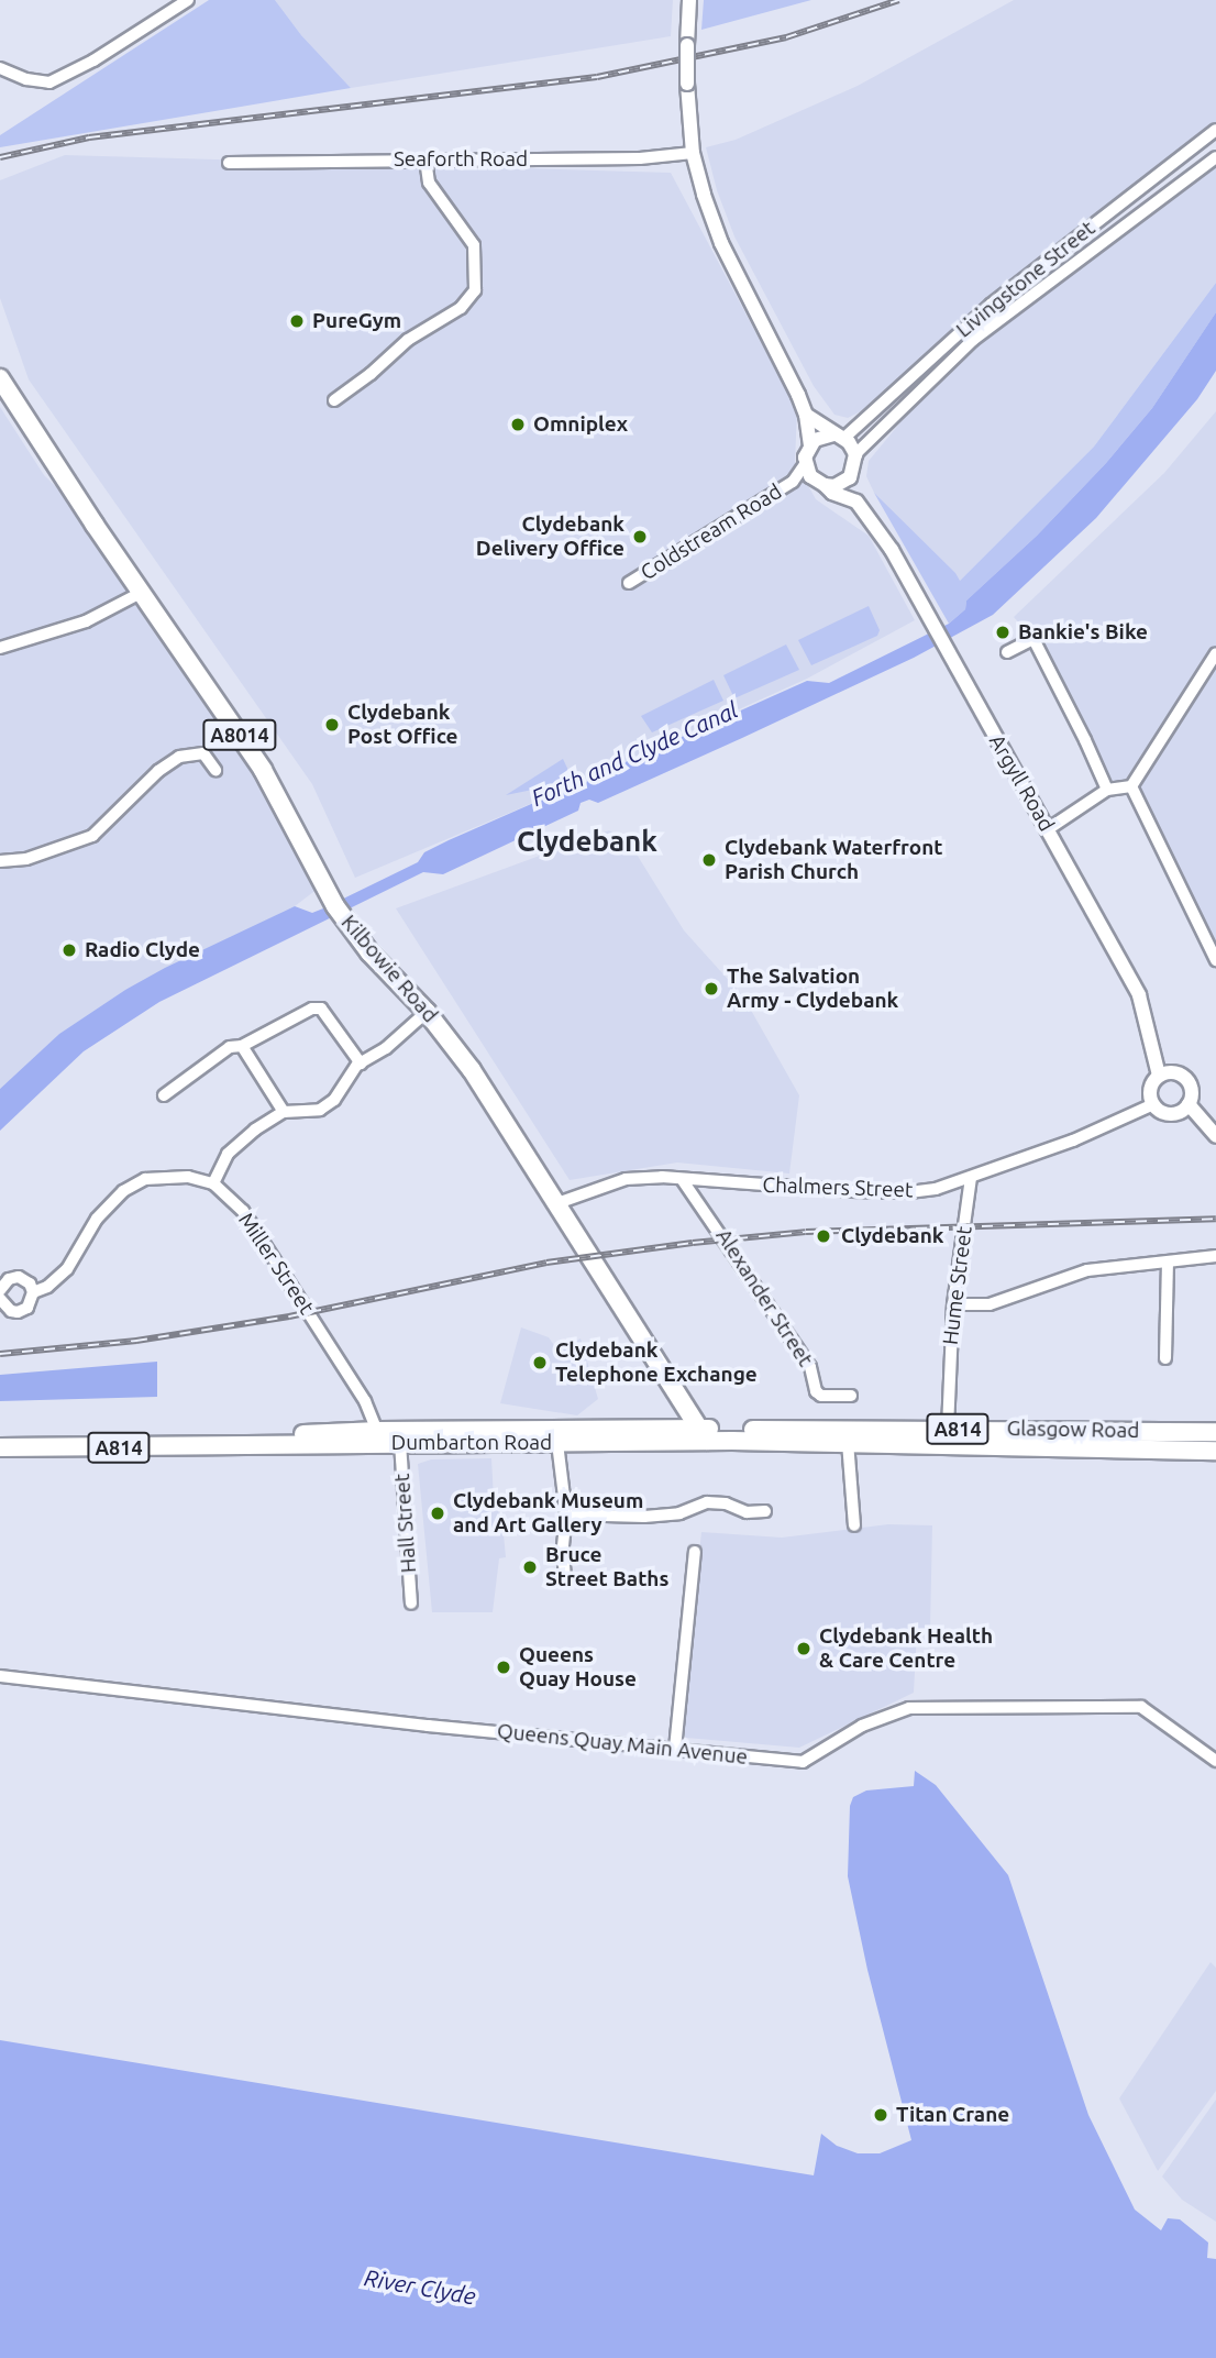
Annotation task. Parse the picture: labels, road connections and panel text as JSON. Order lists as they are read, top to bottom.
{
  "streets": {
    "main road": [
      "A8014",
      "Kilbowie Road",
      "A814",
      "Glasgow Road",
      "Dumbarton Road"
    ],
    "street": [
      "Seaforth Road",
      "Livingstone Street",
      "Coldstream Road",
      "Argyll Road",
      "Chalmers Street",
      "Miller Street",
      "Hume Street",
      "Alexander Street",
      "Hall Street",
      "Queens Quay Main Avenue"
    ]
  },
  "crossings": [
    ["Livingstone Street", "Coldstream Road"],
    ["Livingstone Street", "Argyll Road"],
    ["Coldstream Road", "Argyll Road"],
    ["Argyll Road", "Chalmers Street"],
    ["Kilbowie Road", "Chalmers Street"],
    ["Kilbowie Road", "Glasgow Road"],
    ["Kilbowie Road", "Dumbarton Road"],
    ["Chalmers Street", "Hume Street"],
    ["Chalmers Street", "Alexander Street"],
    ["Miller Street", "Dumbarton Road"],
    ["Hume Street", "Glasgow Road"],
    ["Glasgow Road", "Dumbarton Road"],
    ["Dumbarton Road", "Hall Street"]
  ],
  "districts": ["Clydebank"],
  "water": ["Forth and Clyde Canal", "River Clyde"],
  "places": [
    "PureGym",
    "Omniplex",
    "Clydebank Delivery Office",
    "Bankie's Bike",
    "Clydebank Post Office",
    "Clydebank Waterfront Parish Church",
    "Radio Clyde",
    "The Salvation Army - Clydebank",
    "Clydebank",
    "Clydebank Telephone Exchange",
    "Clydebank Museum and Art Gallery",
    "Bruce Street Baths",
    "Clydebank Health & Care Centre",
    "Queens Quay House",
    "Titan Crane"
  ]
}
